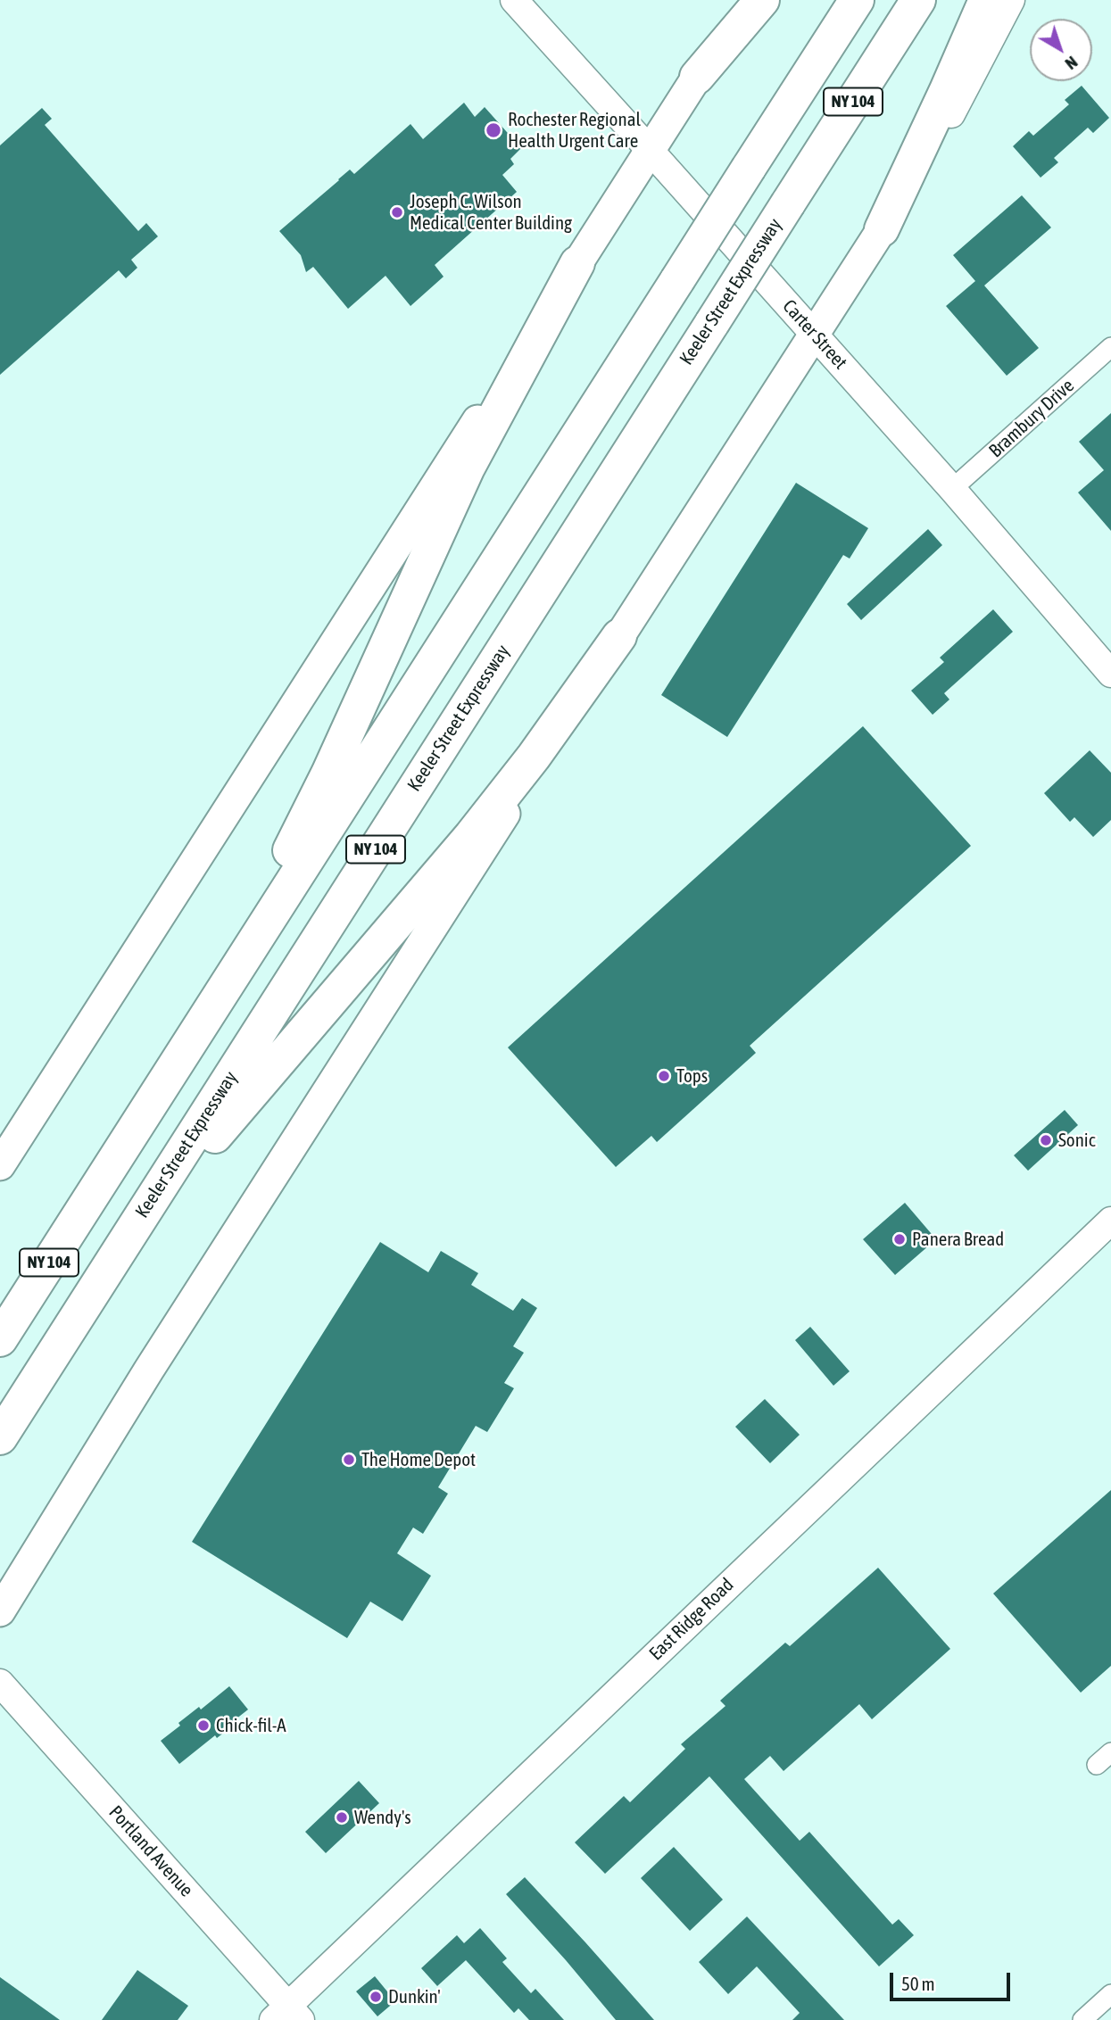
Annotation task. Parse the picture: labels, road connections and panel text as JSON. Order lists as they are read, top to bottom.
{
  "streets": {
    "highway": ["NY 104", "Keeler Street Expressway"],
    "main road": ["Carter Street", "East Ridge Road", "Portland Avenue"],
    "street": ["Brambury Drive"]
  },
  "crossings": [
    ["Carter Street", "Brambury Drive"],
    ["East Ridge Road", "Portland Avenue"]
  ],
  "places": [
    "Rochester Regional Health Urgent Care",
    "Joseph C. Wilson Medical Center Building",
    "Tops",
    "Sonic",
    "Panera Bread",
    "The Home Depot",
    "Chick-fil-A",
    "Wendy's",
    "Dunkin'"
  ],
  "scale_bar": "50 m",
  "north": "bottom right"
}
